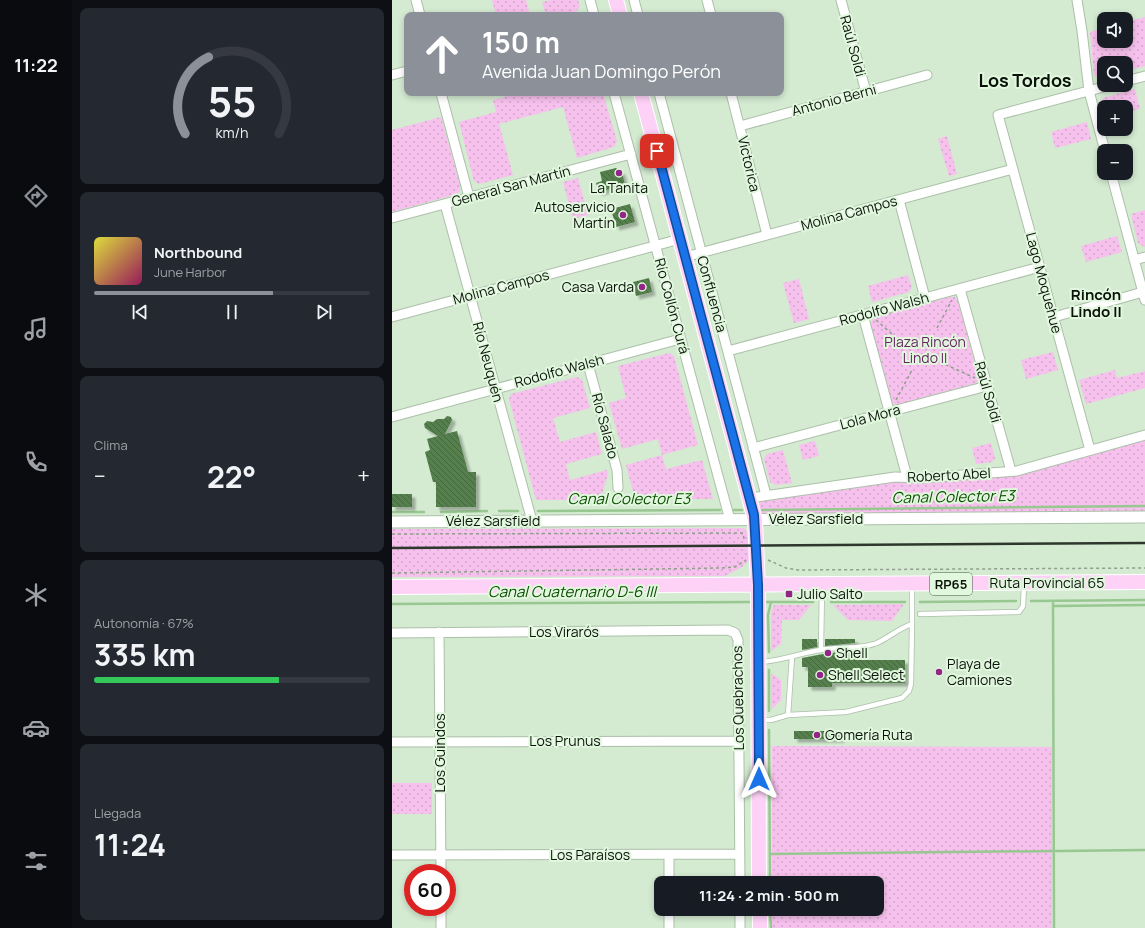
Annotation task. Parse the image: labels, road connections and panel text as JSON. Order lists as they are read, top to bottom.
{
  "streets": {
    "main road": ["Ruta Provincial 65", "RP65"],
    "street": [
      "Raúl Soldi",
      "Antonio Berni",
      "Victorica",
      "General San Martín",
      "Molina Campos",
      "Lago Moquehue",
      "Confluencia",
      "Río Collón Curá",
      "Rodolfo Walsh",
      "Río Neuquén",
      "Lola Mora",
      "Río Salado",
      "Roberto Abel",
      "Vélez Sarsfield",
      "Los Virarós",
      "Los Quebrachos",
      "Los Prunus",
      "Los Guindos",
      "Los Paraísos"
    ]
  },
  "crossings": [
    ["Raúl Soldi", "Antonio Berni"],
    ["Raúl Soldi", "Rodolfo Walsh"],
    ["Raúl Soldi", "Lola Mora"],
    ["Raúl Soldi", "Roberto Abel"],
    ["Antonio Berni", "Victorica"],
    ["Victorica", "Molina Campos"],
    ["General San Martín", "Río Collón Curá"],
    ["General San Martín", "Río Neuquén"],
    ["Molina Campos", "Lago Moquehue"],
    ["Molina Campos", "Confluencia"],
    ["Molina Campos", "Río Collón Curá"],
    ["Molina Campos", "Río Neuquén"],
    ["Lago Moquehue", "Rodolfo Walsh"],
    ["Lago Moquehue", "Roberto Abel"],
    ["Confluencia", "Rodolfo Walsh"],
    ["Confluencia", "Lola Mora"],
    ["Confluencia", "Roberto Abel"],
    ["Río Collón Curá", "Rodolfo Walsh"],
    ["Río Collón Curá", "Vélez Sarsfield"],
    ["Rodolfo Walsh", "Río Neuquén"],
    ["Rodolfo Walsh", "Río Salado"],
    ["Río Neuquén", "Vélez Sarsfield"],
    ["Ruta Provincial 65", "RP65"],
    ["Los Virarós", "Los Quebrachos"],
    ["Los Virarós", "Los Guindos"],
    ["Los Quebrachos", "Los Prunus"],
    ["Los Quebrachos", "Los Paraísos"],
    ["Los Prunus", "Los Guindos"],
    ["Los Guindos", "Los Paraísos"]
  ],
  "districts": ["Los Tordos", "Rincón Lindo II"],
  "water": ["Canal Colector E3", "Canal Cuaternario D-6 III"],
  "parks": ["Plaza Rincón Lindo II"],
  "places": {
    "other": [
      "La Tanita",
      "Autoservicio Martín",
      "Casa Varda",
      "Shell",
      "Playa de Camiones",
      "Shell Select",
      "Gomería Ruta"
    ],
    "transit": ["Julio Salto"]
  },
  "page": {
    "tabs": "11:22",
    "map_buttons": ["+", "−"],
    "turn": ["150 m", "Avenida Juan Domingo Perón"],
    "song": ["Northbound", "June Harbor"],
    "tile": [
      "Clima",
      ["Autonomía · 67%", "335 km"],
      ["Llegada", "11:24"]
    ],
    "heat": ["−", "22°", "+"],
    "limit": "60",
    "trip": "11:24 · 2 min · 500 m",
    "gauge": ["55", "km/h"]
  }
}
